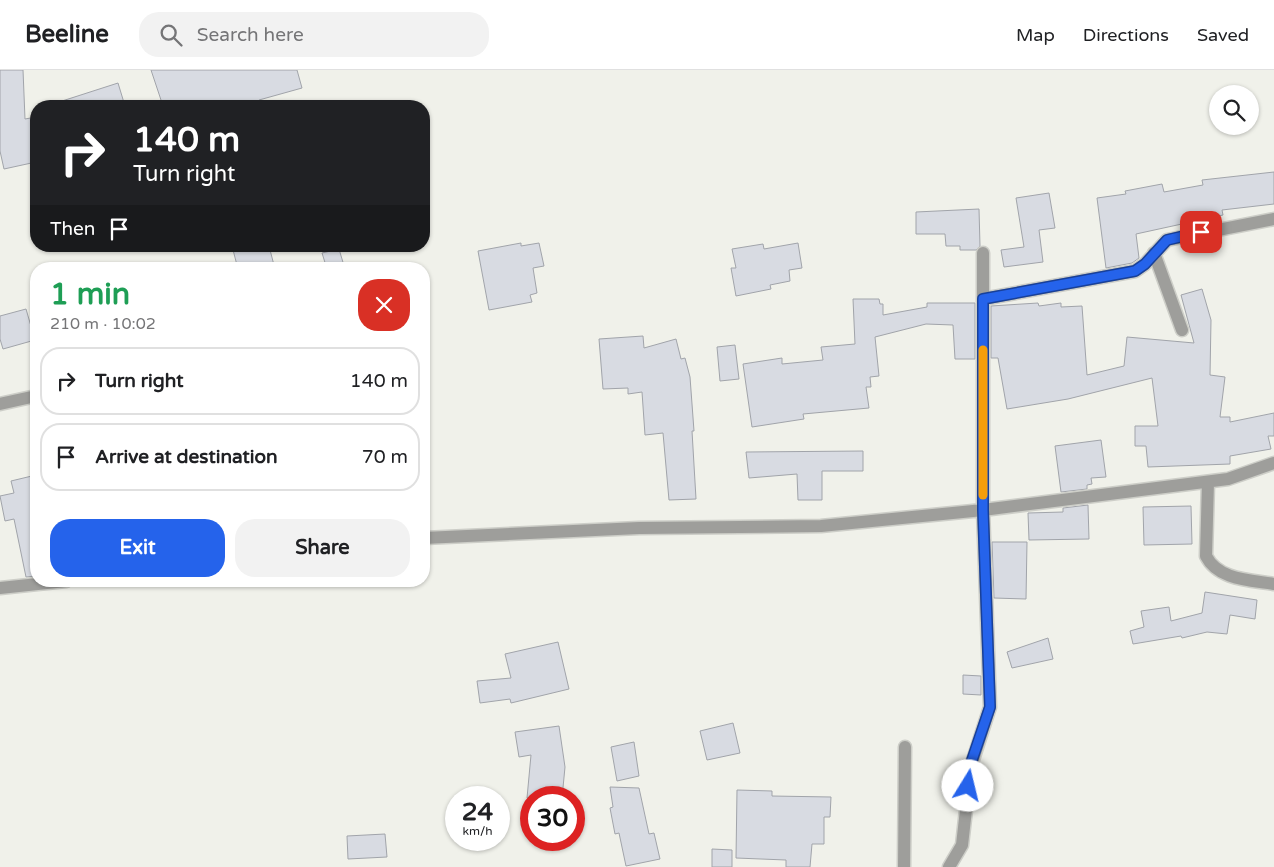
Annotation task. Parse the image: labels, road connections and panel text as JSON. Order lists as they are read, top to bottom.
{
  "page": {
    "header": "Beeline",
    "search": "Search here",
    "nav": ["Map", "Directions", "Saved"],
    "turn": ["140 m", "Turn right"],
    "then": "Then",
    "heading": ["1 min", "210 m · 10:02"],
    "list": [
      {
        "name": "Turn right",
        "value": "140 m"
      },
      {
        "name": "Arrive at destination",
        "value": "70 m"
      }
    ],
    "buttons": ["Exit", "Share"],
    "speed": "24 km/h",
    "limit": "30"
  }
}
